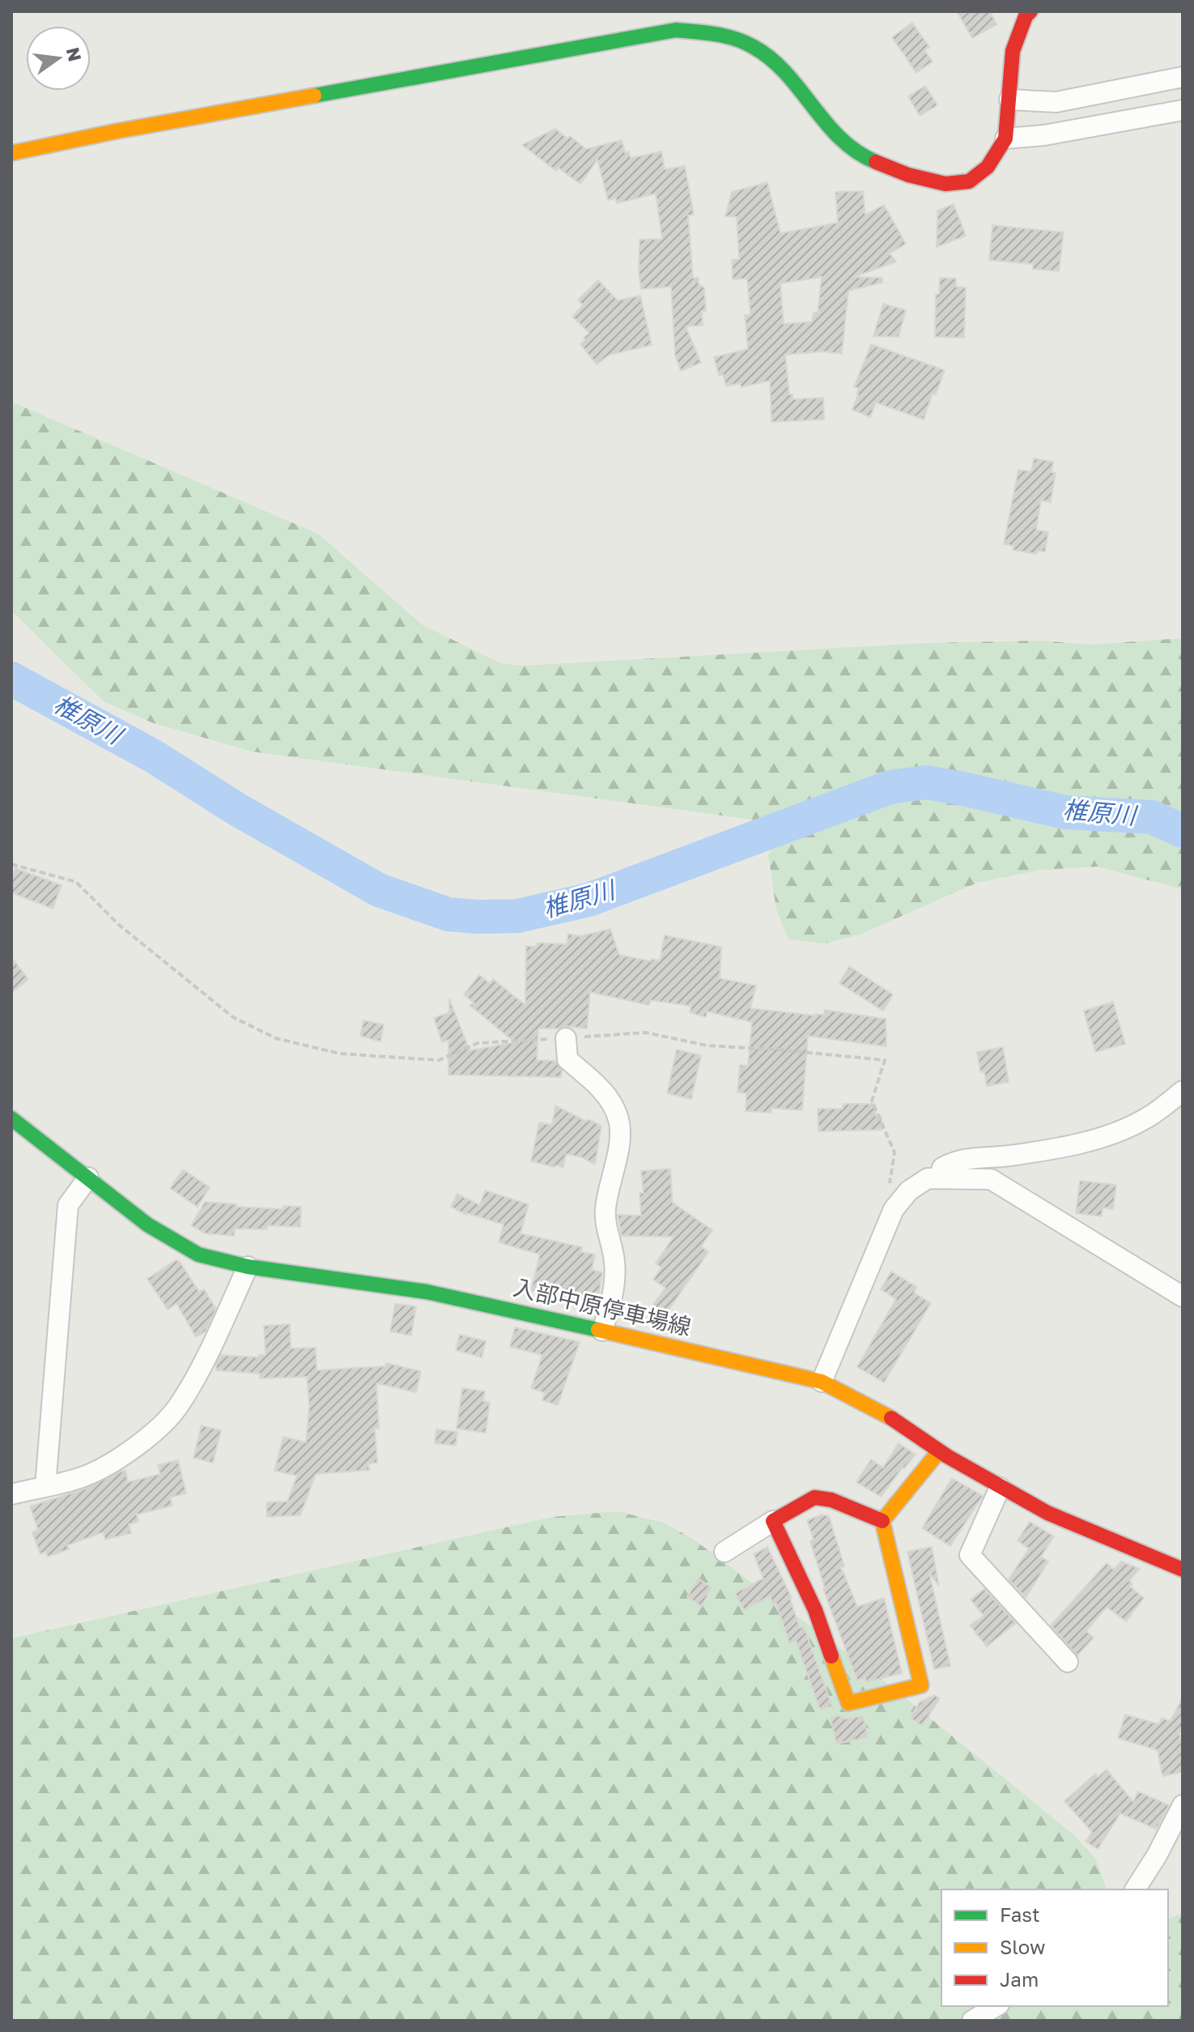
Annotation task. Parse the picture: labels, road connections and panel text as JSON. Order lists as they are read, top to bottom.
{
  "streets": {
    "street": ["入部中原停車場線"]
  },
  "water": ["椎原川"],
  "legend": ["Fast", "Slow", "Jam"],
  "north": "right"
}
